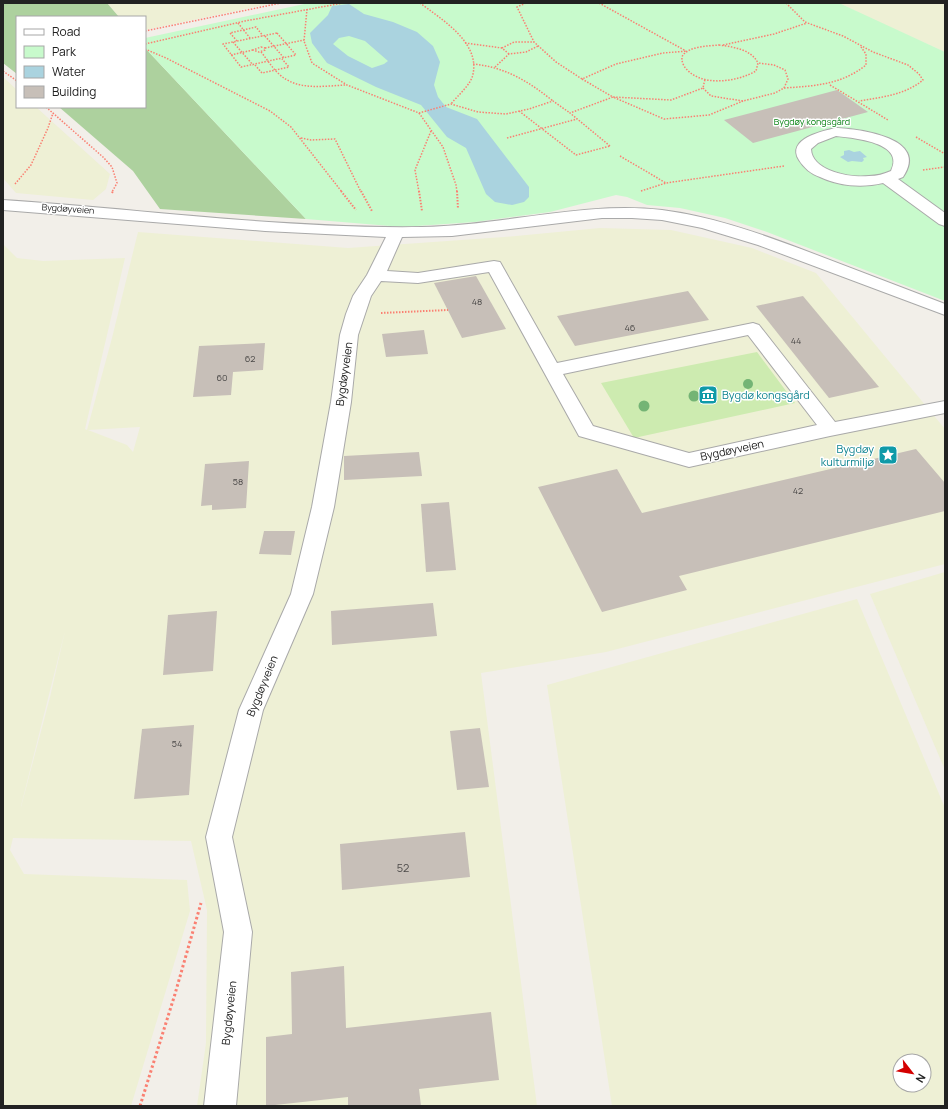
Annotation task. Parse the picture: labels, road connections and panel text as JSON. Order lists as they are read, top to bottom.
{
  "streets": {
    "street": ["Bygdøyveien"]
  },
  "parks": ["Bygdøy kongsgård"],
  "places": {
    "museum": ["Bygdø kongsgård"],
    "place": ["Bygdøy kulturmiljø"]
  },
  "house_numbers": [
    "48",
    "46",
    "44",
    "62",
    "60",
    "58",
    "42",
    "54",
    "52"
  ],
  "legend": [
    "Road",
    "Park",
    "Water",
    "Building"
  ],
  "north": "bottom right"
}
